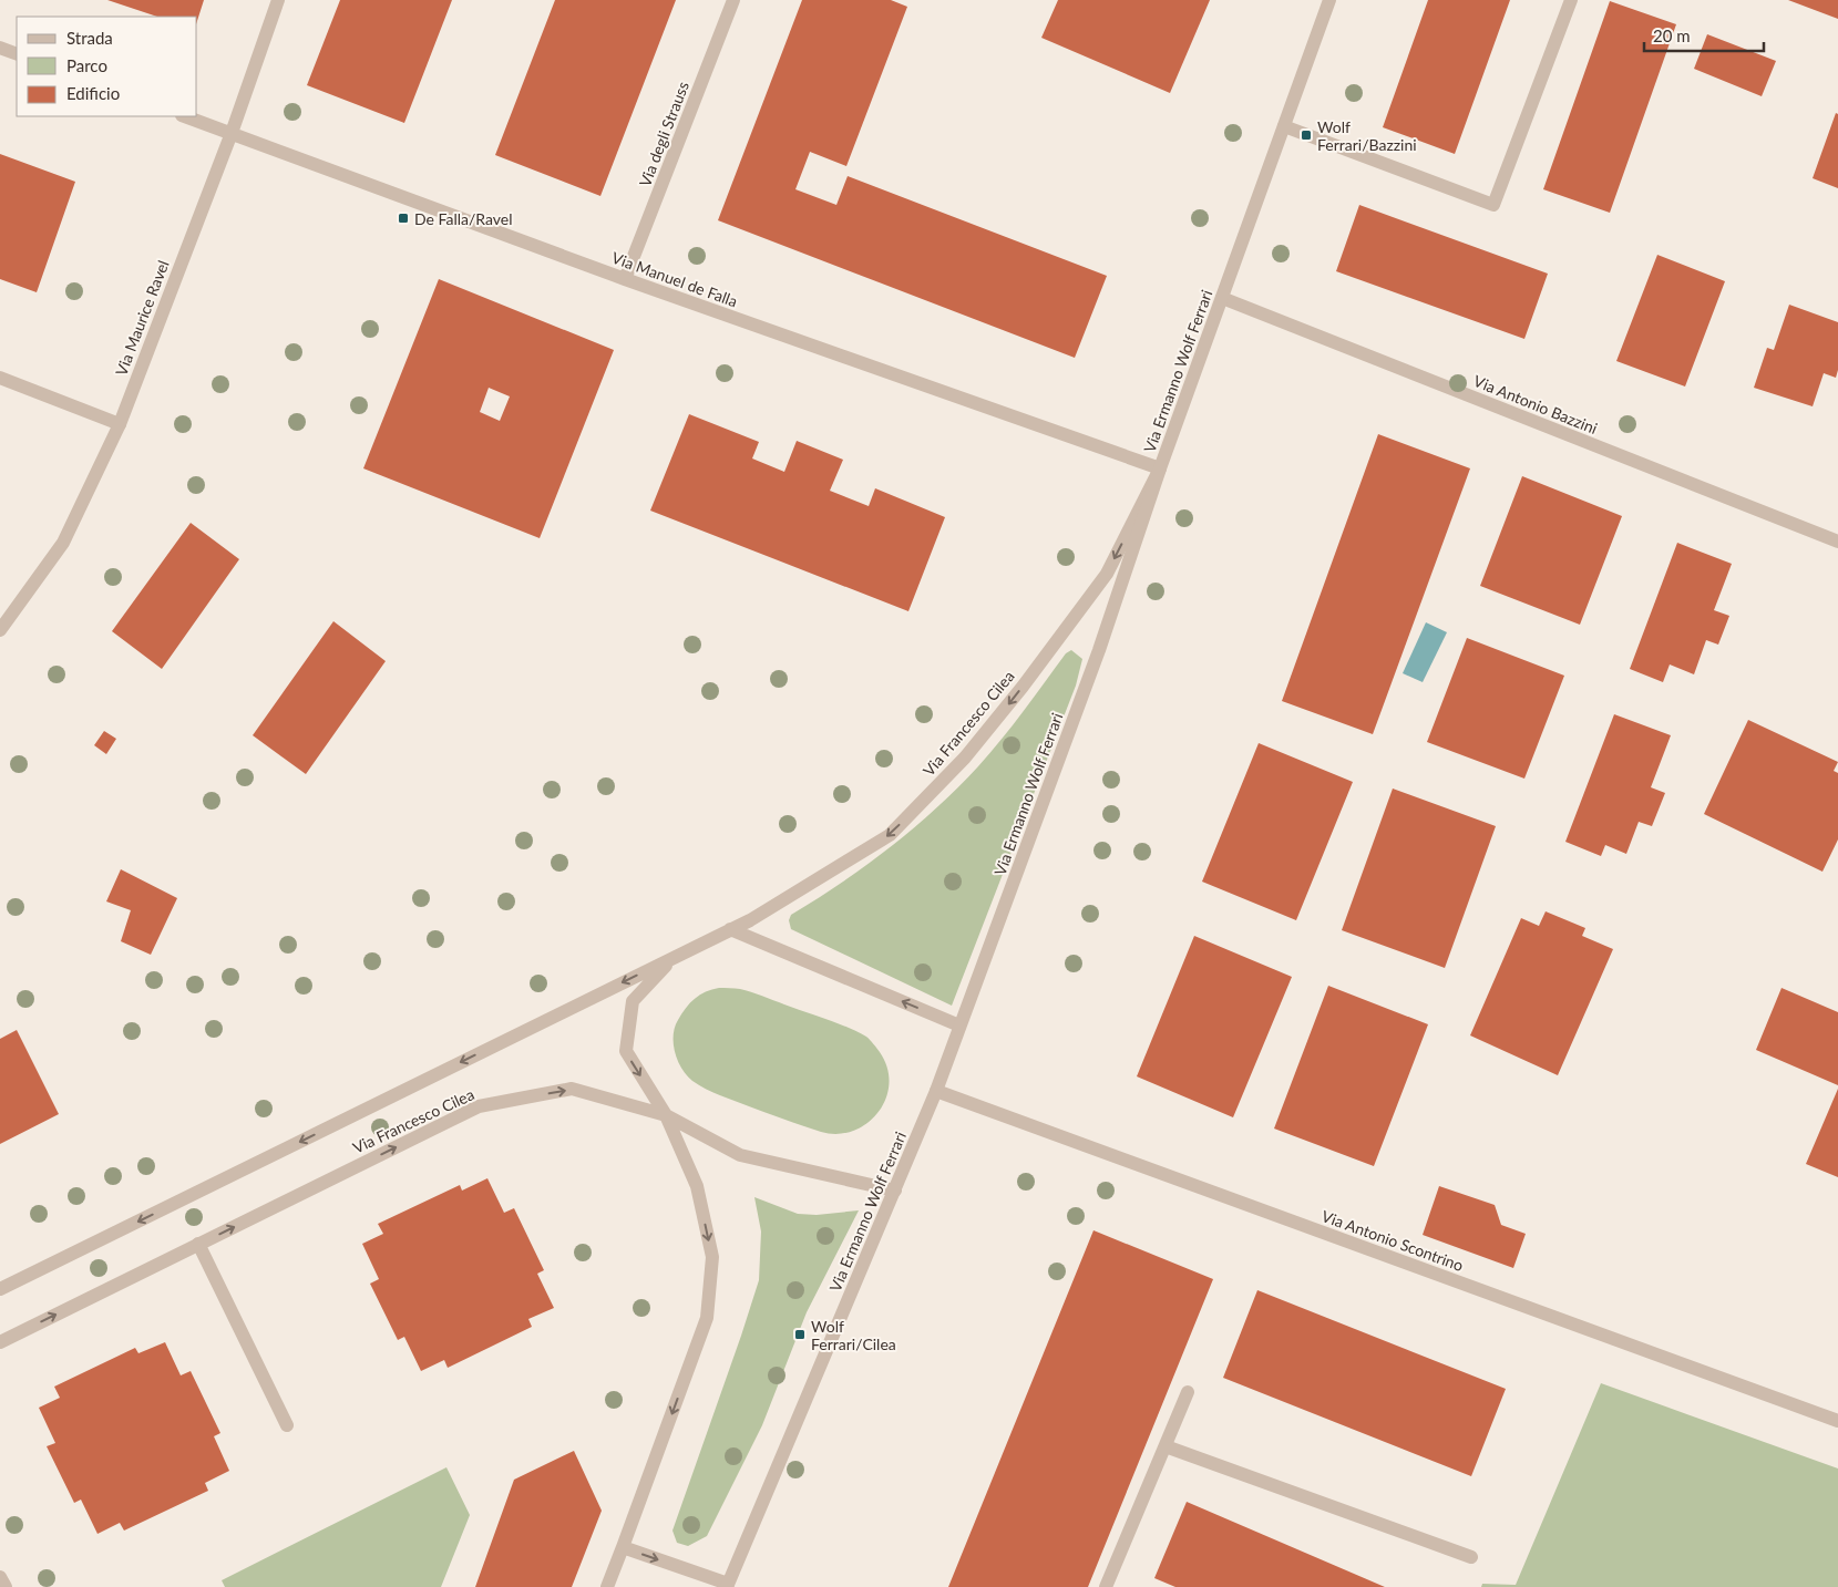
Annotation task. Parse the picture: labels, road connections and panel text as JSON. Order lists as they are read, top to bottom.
{
  "streets": {
    "street": [
      "Via degli Strauss",
      "Via Manuel de Falla",
      "Via Maurice Ravel",
      "Via Ermanno Wolf Ferrari",
      "Via Antonio Bazzini",
      "Via Francesco Cilea",
      "Via Antonio Scontrino"
    ]
  },
  "crossings": [
    ["Via degli Strauss", "Via Manuel de Falla"],
    ["Via Manuel de Falla", "Via Maurice Ravel"],
    ["Via Manuel de Falla", "Via Ermanno Wolf Ferrari"],
    ["Via Manuel de Falla", "Via Francesco Cilea"],
    ["Via Ermanno Wolf Ferrari", "Via Antonio Bazzini"],
    ["Via Ermanno Wolf Ferrari", "Via Francesco Cilea"],
    ["Via Ermanno Wolf Ferrari", "Via Antonio Scontrino"]
  ],
  "places": {
    "transit": ["Wolf Ferrari/Bazzini", "De Falla/Ravel", "Wolf Ferrari/Cilea"]
  },
  "legend": ["Strada", "Parco", "Edificio"],
  "scale_bar": "20 m"
}
